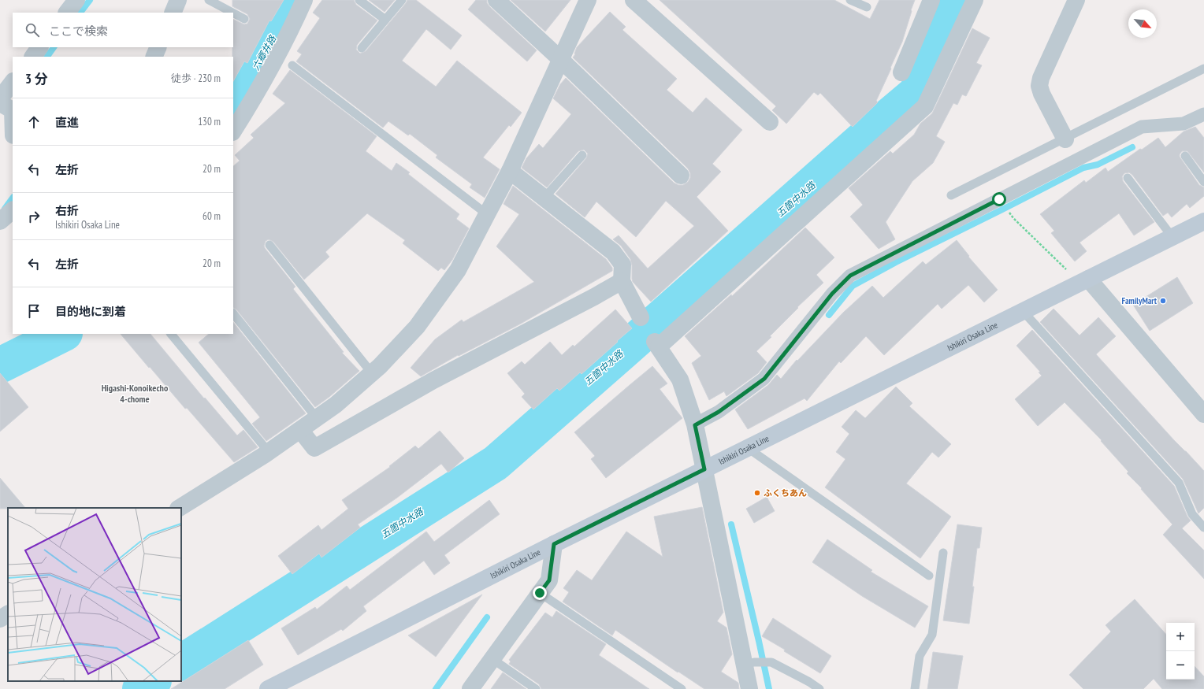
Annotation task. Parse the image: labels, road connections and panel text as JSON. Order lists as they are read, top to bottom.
{
  "streets": {
    "main road": ["Ishikiri Osaka Line"]
  },
  "districts": ["Higashi-Konoikecho 4-chome"],
  "water": ["六郷井路", "五箇中水路"],
  "places": ["FamilyMart", "ふくちあん"],
  "north": "bottom right",
  "page": {
    "search": "ここで検索",
    "heading": ["3 分", "徒歩 · 230 m"],
    "list": [
      ["直進", "130 m"],
      ["左折", "20 m"],
      ["右折", "Ishikiri Osaka Line", "60 m"],
      ["左折", "20 m"],
      "目的地に到着"
    ],
    "map_buttons": ["+", "−"]
  }
}
